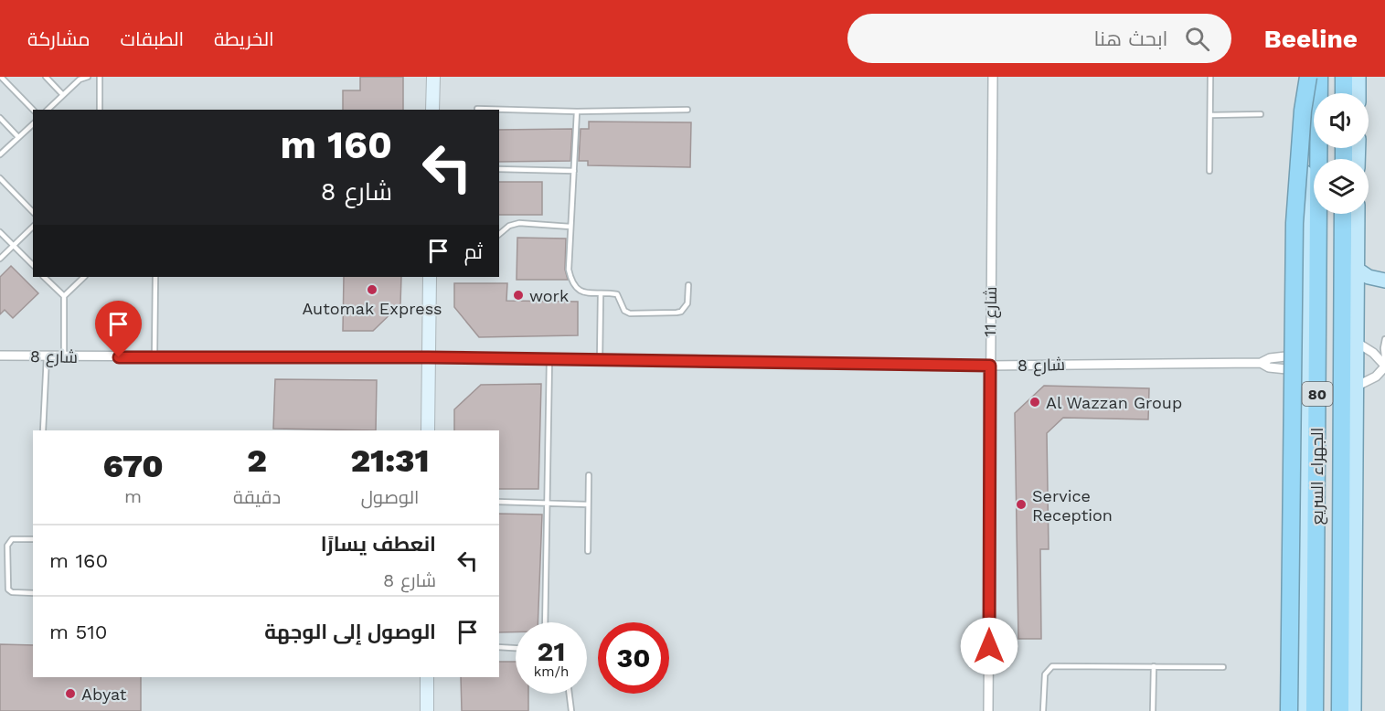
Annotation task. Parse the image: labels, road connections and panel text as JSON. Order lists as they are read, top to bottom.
{
  "streets": {
    "highway": ["80", "الجهراء السريع"],
    "street": ["شارع 11", "شارع 8"]
  },
  "crossings": [
    ["شارع 11", "شارع 8"],
    ["شارع 8", "الجهراء السريع"]
  ],
  "places": [
    "Automak Express",
    "work",
    "Al Wazzan Group",
    "Service Reception",
    "Abyat"
  ],
  "page": {
    "header": "Beeline",
    "search": "ابحث هنا",
    "nav": ["الخريطة", "الطبقات", "مشاركة"],
    "turn": ["160 m", "شارع 8"],
    "then": "ثم",
    "eta": [
      "21:31",
      "الوصول",
      "2",
      "دقيقة",
      "670",
      "m"
    ],
    "list": [
      {
        "name": "انعطف يسارًا",
        "note": "شارع 8",
        "value": "160 m"
      },
      {
        "name": "الوصول إلى الوجهة",
        "value": "510 m"
      }
    ],
    "speed": "21 km/h",
    "limit": "30"
  }
}
